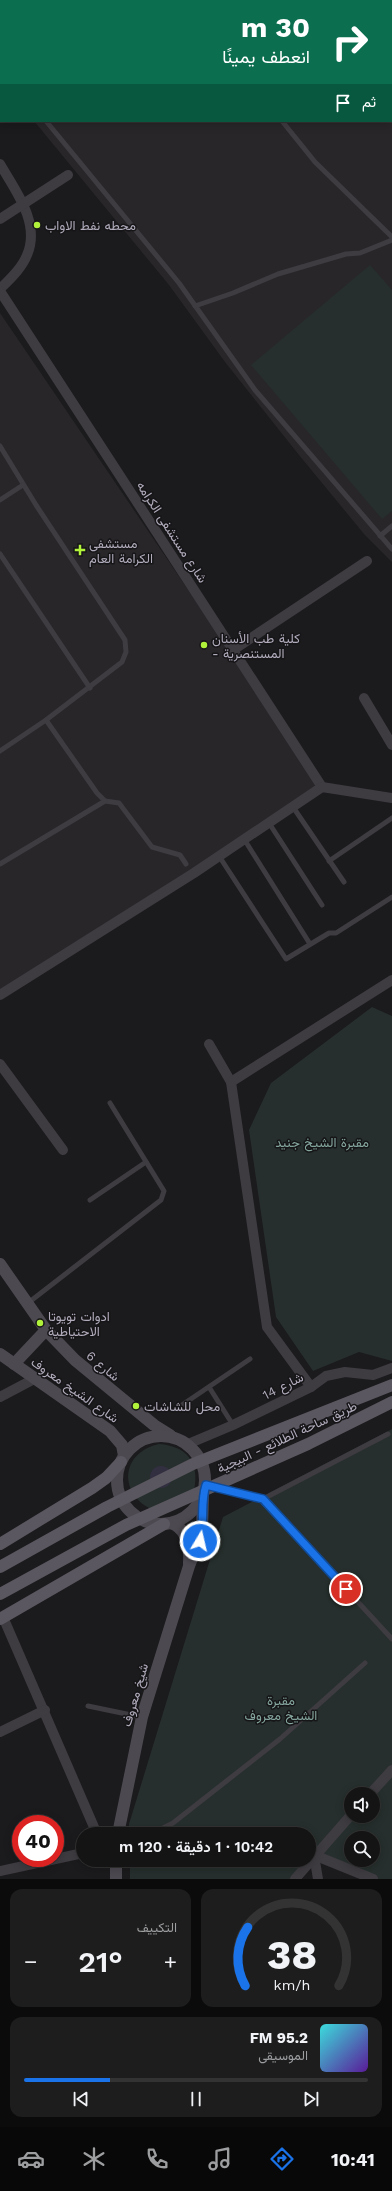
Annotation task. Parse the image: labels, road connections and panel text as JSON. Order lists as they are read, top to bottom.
{
  "streets": {
    "main road": ["طريق ساحة الطلائع - البيجية"],
    "street": [
      "شارع مستشفى الكرامه",
      "شارع 6",
      "شارع 14",
      "شارع الشيخ معروف",
      "شیخ معروف"
    ]
  },
  "crossings": [
    ["شارع 6", "شارع 14"],
    ["شارع 6", "شارع الشيخ معروف"],
    ["شارع 6", "شیخ معروف"],
    ["شارع 14", "شارع الشيخ معروف"],
    ["شارع 14", "شیخ معروف"],
    ["شارع الشيخ معروف", "شیخ معروف"]
  ],
  "parks": ["مقبرة الشيخ جنيد", "مقبرة الشيخ معروف"],
  "places": {
    "other": [
      "محطه نفط الاواب",
      "كلية طب الأسنان - المستنصرية",
      "ادوات تويوتا الاحتياطية",
      "محل للشاشات"
    ],
    "health": ["مستشفى الكرامة العام"]
  },
  "page": {
    "turn": ["30 m", "انعطف يمينًا"],
    "then": "ثم",
    "limit": "40",
    "trip": "10:42 · 1 دقيقة · 120 m",
    "tile": "التكييف",
    "heat": ["−", "21°", "+"],
    "song": ["95.2 FM", "الموسيقى"],
    "tabs": "10:41",
    "gauge": ["38", "km/h"]
  }
}
